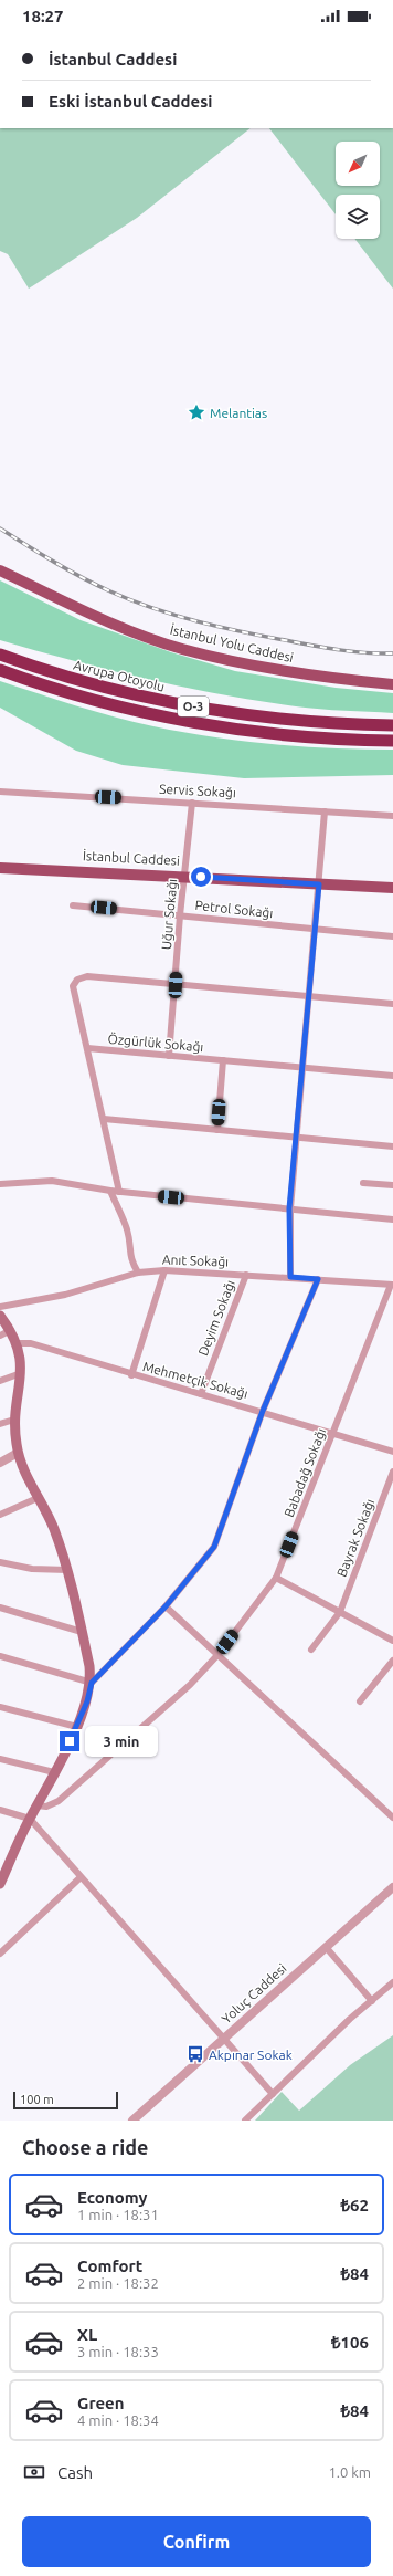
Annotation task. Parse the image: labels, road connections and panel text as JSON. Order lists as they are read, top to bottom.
{
  "streets": {
    "highway": ["Avrupa Otoyolu", "O-3"],
    "main road": ["İstanbul Yolu Caddesi", "İstanbul Caddesi"],
    "street": [
      "Servis Sokağı",
      "Petrol Sokağı",
      "Uğur Sokağı",
      "Özgürlük Sokağı",
      "Anıt Sokağı",
      "Deyim Sokağı",
      "Mehmetçik Sokağı",
      "Babadağ Sokağı",
      "Bayrak Sokağı",
      "Yoluç Caddesi"
    ]
  },
  "crossings": [
    ["Servis Sokağı", "Uğur Sokağı"],
    ["İstanbul Caddesi", "Uğur Sokağı"],
    ["Petrol Sokağı", "Uğur Sokağı"],
    ["Uğur Sokağı", "Özgürlük Sokağı"],
    ["Anıt Sokağı", "Deyim Sokağı"],
    ["Anıt Sokağı", "Babadağ Sokağı"],
    ["Deyim Sokağı", "Mehmetçik Sokağı"],
    ["Mehmetçik Sokağı", "Babadağ Sokağı"]
  ],
  "places": {
    "place": ["Melantias"],
    "bus stop": ["Akpınar Sokak"]
  },
  "scale_bar": "100 m",
  "north": "bottom left",
  "page": {
    "status": "18:27",
    "banner": ["İstanbul Caddesi", "Eski İstanbul Caddesi"],
    "bubble": "3 min",
    "scale": "100 m",
    "heading": "Choose a ride",
    "list": [
      {
        "name": "Economy",
        "note": "1 min · 18:31",
        "value": "₺62"
      },
      {
        "name": "Comfort",
        "note": "2 min · 18:32",
        "value": "₺84"
      },
      {
        "name": "XL",
        "note": "3 min · 18:33",
        "value": "₺106"
      },
      {
        "name": "Green",
        "note": "4 min · 18:34",
        "value": "₺84"
      }
    ],
    "pay": ["Cash", "1.0 km"],
    "buttons": "Confirm"
  }
}
